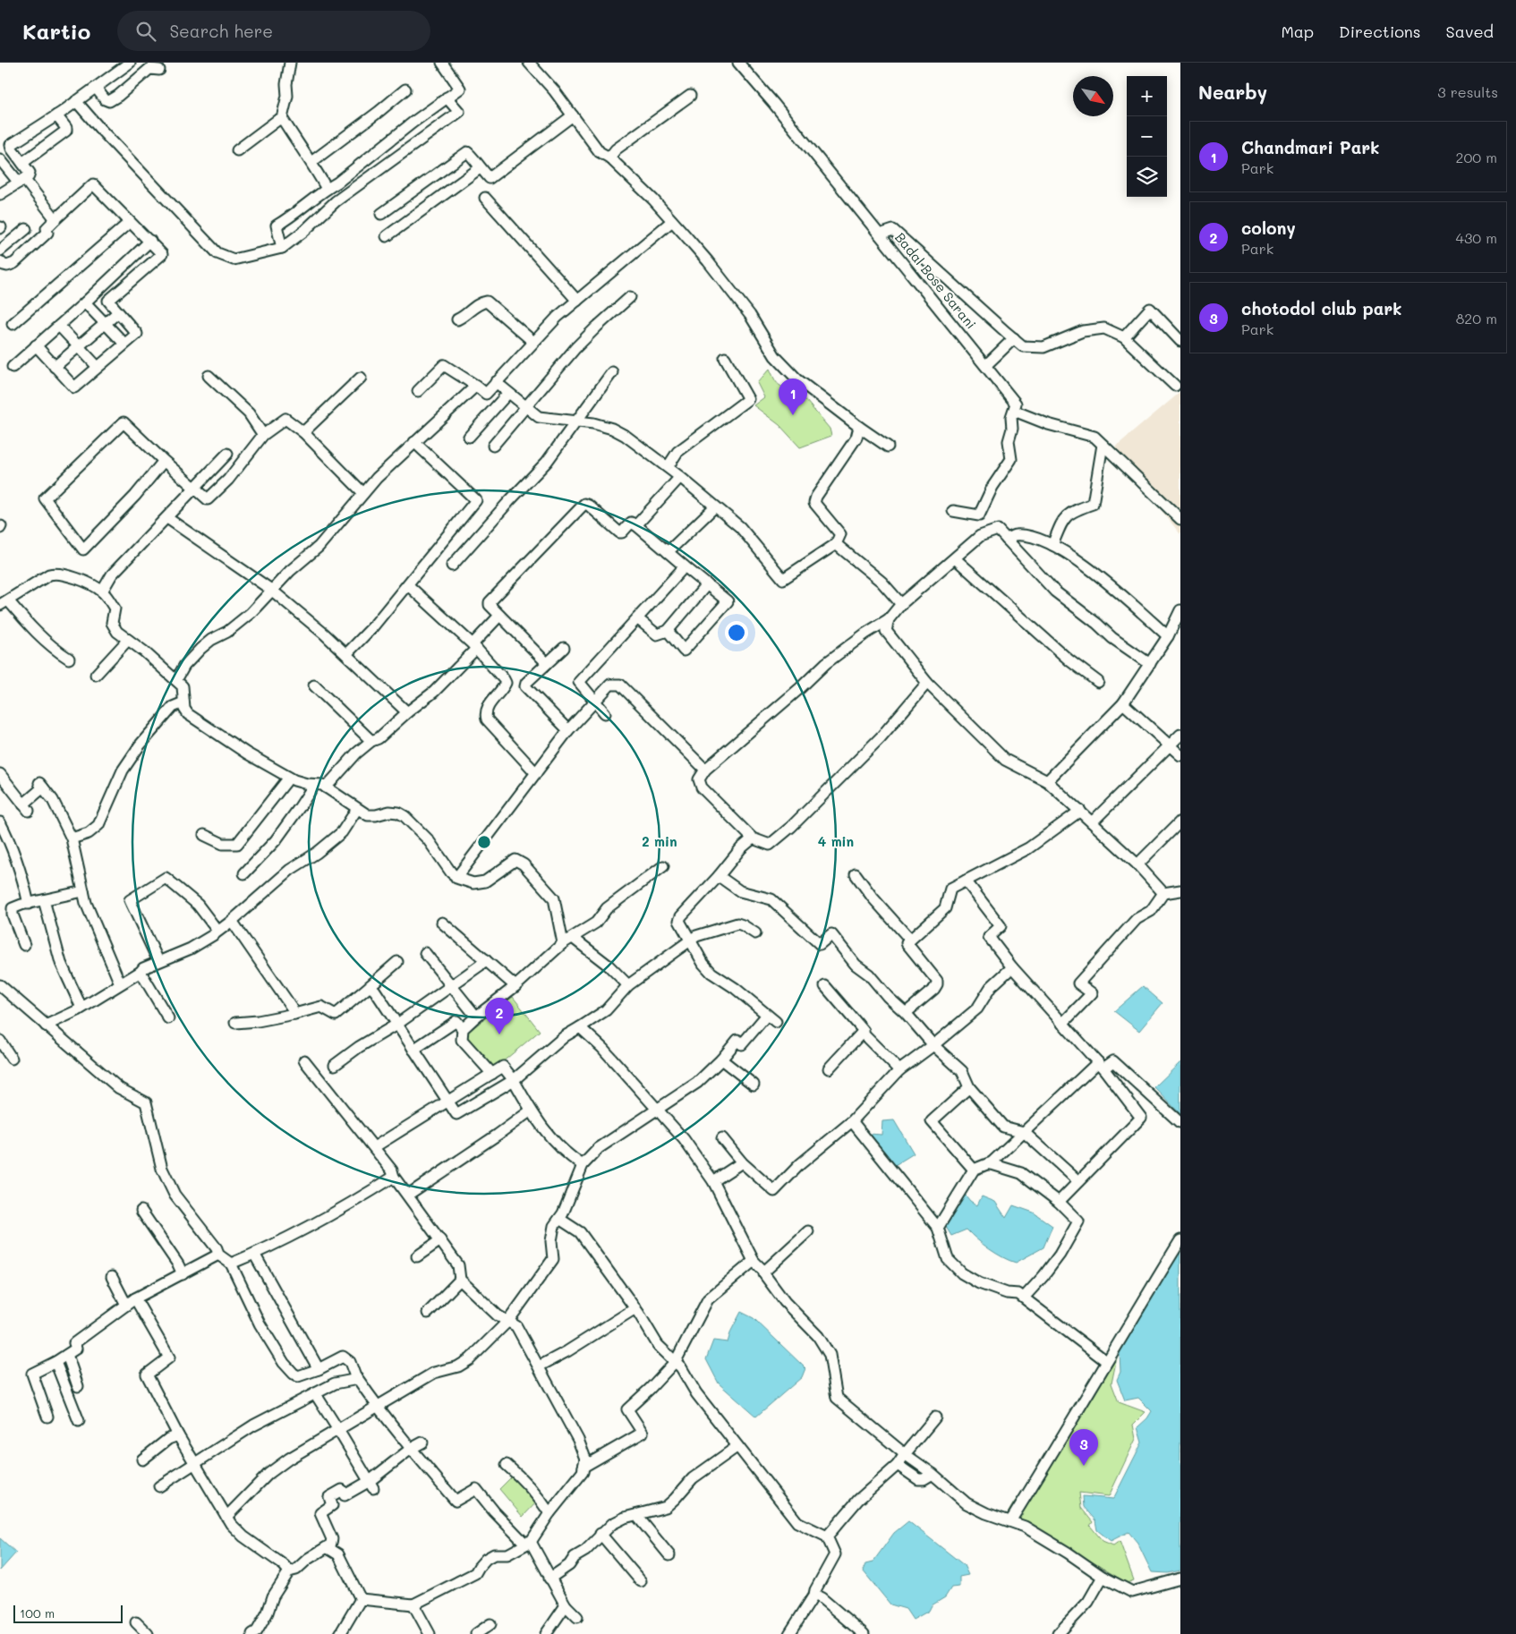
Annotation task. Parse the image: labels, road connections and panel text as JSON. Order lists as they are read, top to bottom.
{
  "streets": {
    "street": ["Badal Bose Sarani"]
  },
  "scale_bar": "100 m",
  "north": "bottom right",
  "page": {
    "header": "Kartio",
    "search": "Search here",
    "nav": ["Map", "Directions", "Saved"],
    "heading": ["Nearby", "3 results"],
    "map_buttons": ["+", "−"],
    "list": [
      {
        "mark": "1",
        "name": "Chandmari Park",
        "note": "Park",
        "value": "200 m"
      },
      {
        "mark": "2",
        "name": "colony",
        "note": "Park",
        "value": "430 m"
      },
      {
        "mark": "3",
        "name": "chotodol club park",
        "note": "Park",
        "value": "820 m"
      }
    ],
    "pins": ["1", "2", "3"],
    "scale": "100 m"
  },
  "rings": ["2 min", "4 min"]
}
